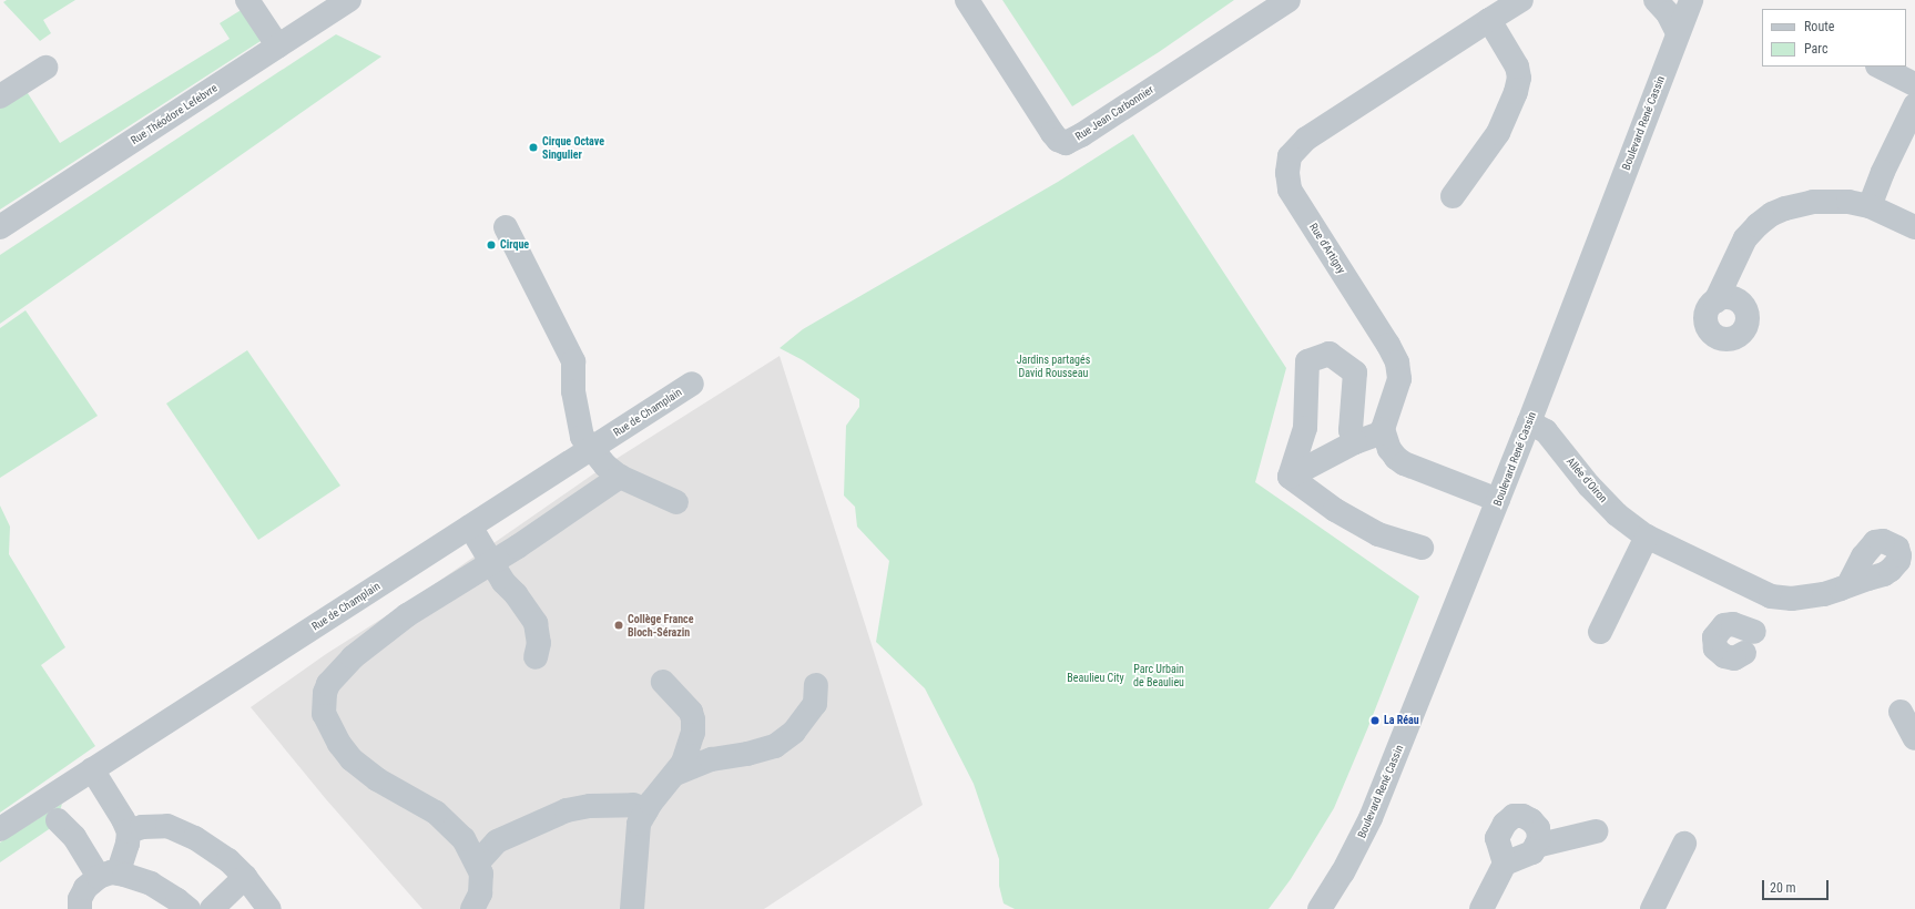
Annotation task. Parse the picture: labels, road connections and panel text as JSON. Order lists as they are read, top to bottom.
{
  "streets": {
    "street": [
      "Rue Jean Carbonnier",
      "Rue Théodore Lefebvre",
      "Boulevard René Cassin",
      "Rue d'Artigny",
      "Rue de Champlain",
      "Allée d'Oiron"
    ]
  },
  "crossings": [
    ["Boulevard René Cassin", "Allée d'Oiron"]
  ],
  "parks": ["Jardins partagés David Rousseau", "Parc Urbain de Beaulieu", "Beaulieu City"],
  "places": [
    "Cirque Octave Singulier",
    "Cirque",
    "Collège France Bloch-Sérazin",
    "La Réau"
  ],
  "legend": ["Route", "Parc"],
  "scale_bar": "20 m"
}
